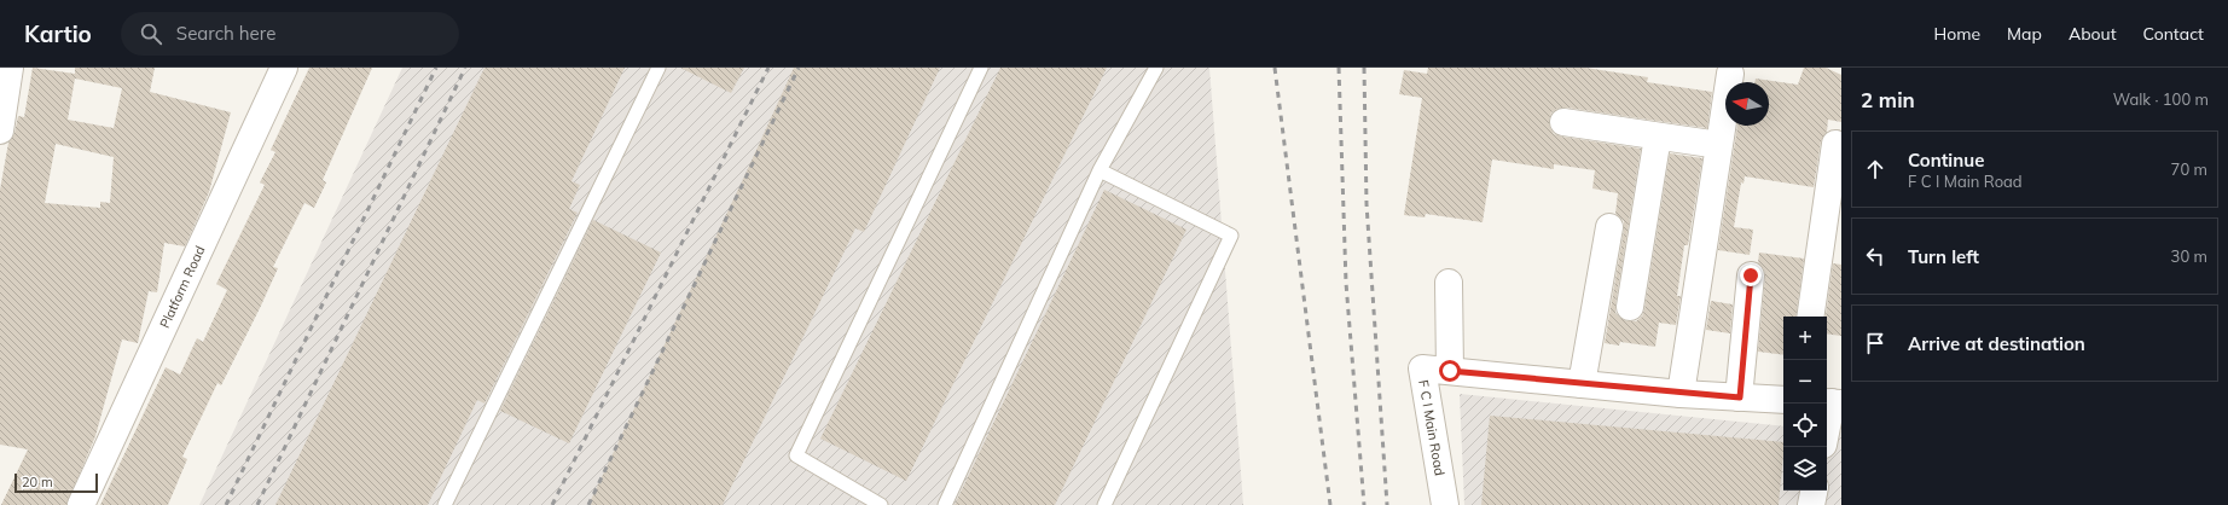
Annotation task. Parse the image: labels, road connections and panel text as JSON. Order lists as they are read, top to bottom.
{
  "streets": {
    "street": ["Platform Road", "F C I Main Road"]
  },
  "scale_bar": "20 m",
  "north": "left",
  "page": {
    "header": "Kartio",
    "search": "Search here",
    "nav": [
      "Home",
      "Map",
      "About",
      "Contact"
    ],
    "heading": ["2 min", "Walk · 100 m"],
    "list": [
      ["Continue", "F C I Main Road", "70 m"],
      ["Turn left", "30 m"],
      "Arrive at destination"
    ],
    "map_buttons": ["+", "−"],
    "scale": "20 m"
  }
}
